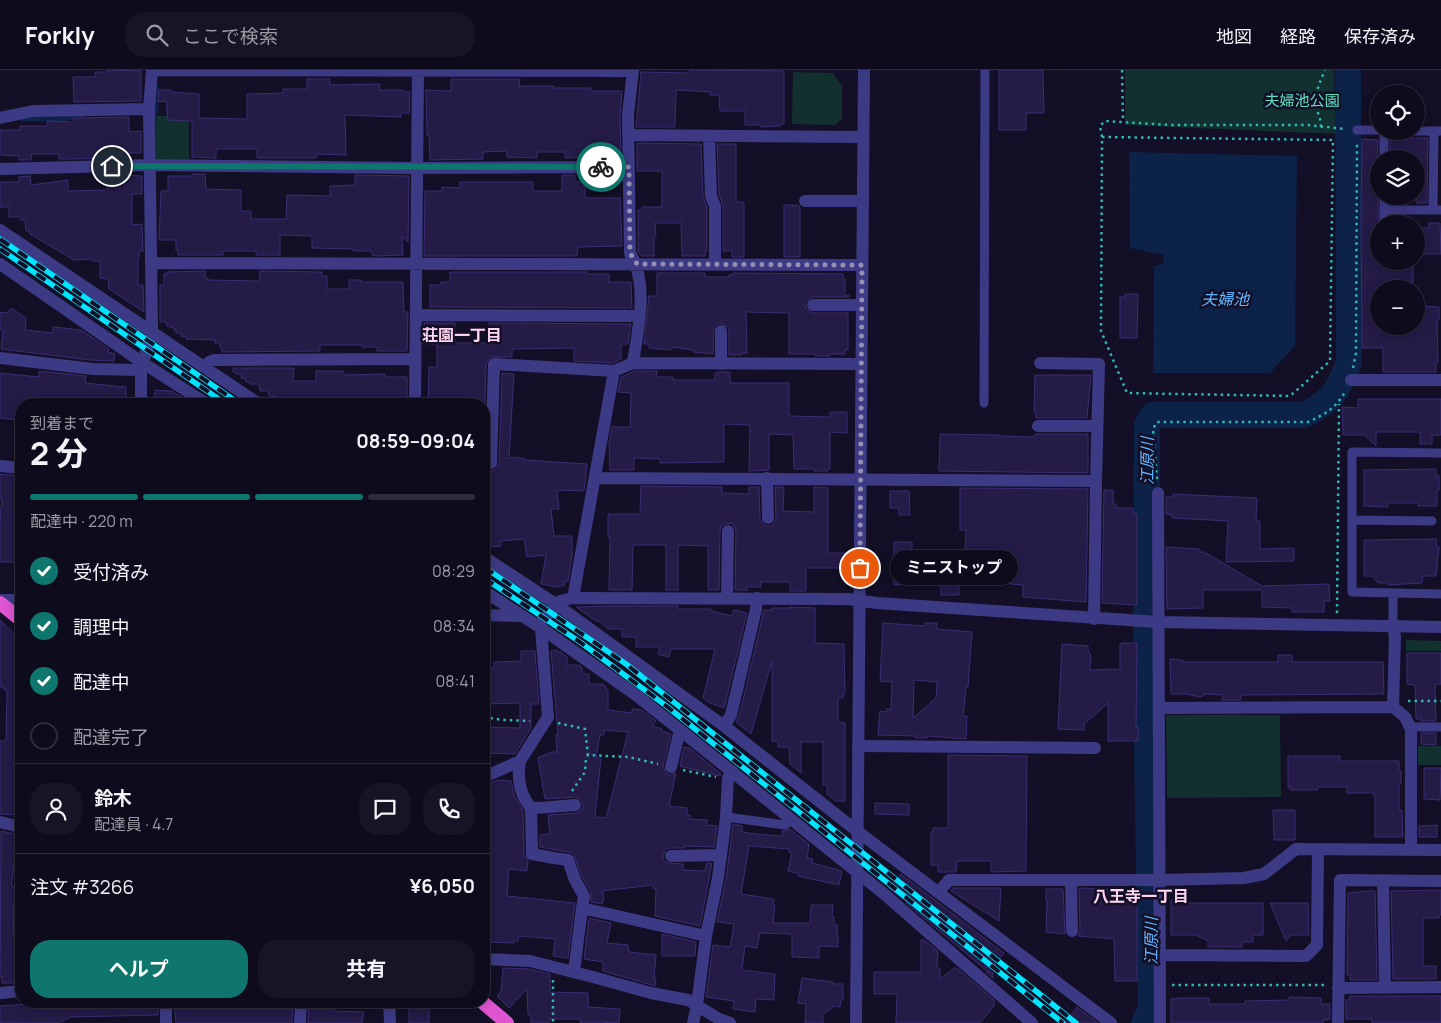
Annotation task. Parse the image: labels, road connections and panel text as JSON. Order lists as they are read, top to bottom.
{
  "districts": ["荘園一丁目", "八王寺一丁目"],
  "water": ["夫婦池", "江原川"],
  "parks": ["夫婦池公園"],
  "places": ["ミニストップ"],
  "page": {
    "header": "Forkly",
    "search": "ここで検索",
    "nav": ["地図", "経路", "保存済み"],
    "map_buttons": ["+", "−"],
    "heading": ["2 分", "到着まで", "08:59–09:04"],
    "panel": [
      "鈴木",
      "配達員 · 4.7",
      "注文 #3266",
      "¥6,050"
    ],
    "bar": "配達中 · 220 m",
    "list": [
      ["受付済み", "08:29"],
      ["調理中", "08:34"],
      ["配達中", "08:41"],
      "配達完了"
    ],
    "bubble": "ミニストップ",
    "buttons": ["ヘルプ", "共有"]
  }
}
